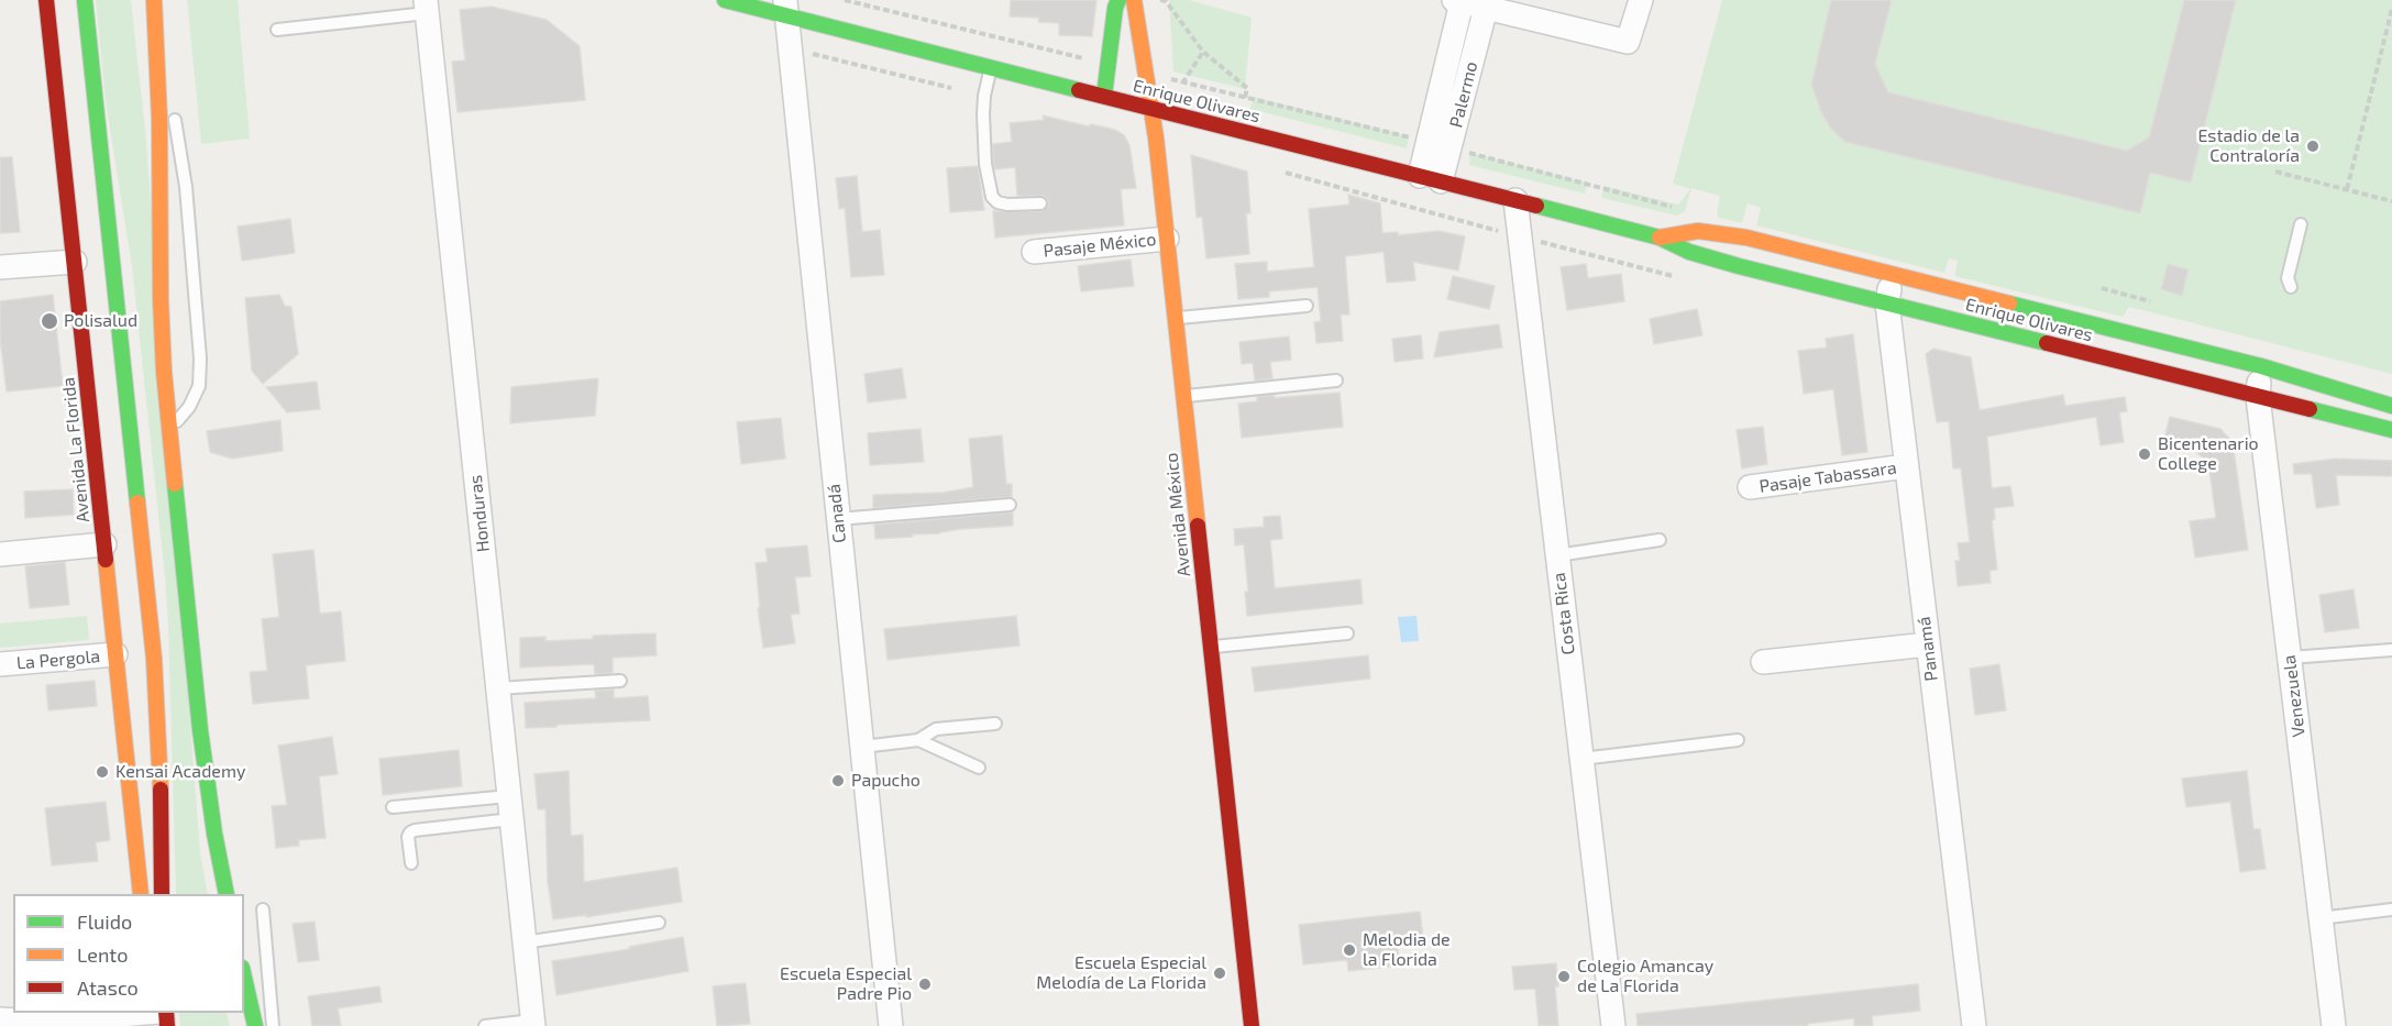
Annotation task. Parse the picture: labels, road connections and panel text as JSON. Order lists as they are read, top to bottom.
{
  "streets": {
    "main road": ["Enrique Olivares", "Avenida La Florida", "Avenida México"],
    "street": [
      "Palermo",
      "Pasaje México",
      "Pasaje Tabassara",
      "Honduras",
      "Canadá",
      "Costa Rica",
      "Panamá",
      "La Pergola",
      "Venezuela"
    ]
  },
  "crossings": [
    ["Palermo", "Enrique Olivares"],
    ["Enrique Olivares", "Canadá"],
    ["Enrique Olivares", "Avenida México"],
    ["Enrique Olivares", "Costa Rica"],
    ["Enrique Olivares", "Panamá"],
    ["Enrique Olivares", "Venezuela"],
    ["Pasaje México", "Avenida México"],
    ["Avenida La Florida", "La Pergola"],
    ["Pasaje Tabassara", "Panamá"]
  ],
  "places": [
    "Estadio de la Contraloría",
    "Polisalud",
    "Bicentenario College",
    "Kensai Academy",
    "Papucho",
    "Melodia de la Florida",
    "Escuela Especial Melodía de La Florida",
    "Colegio Amancay de La Florida",
    "Escuela Especial Padre Pio"
  ],
  "legend": ["Fluido", "Lento", "Atasco"]
}
